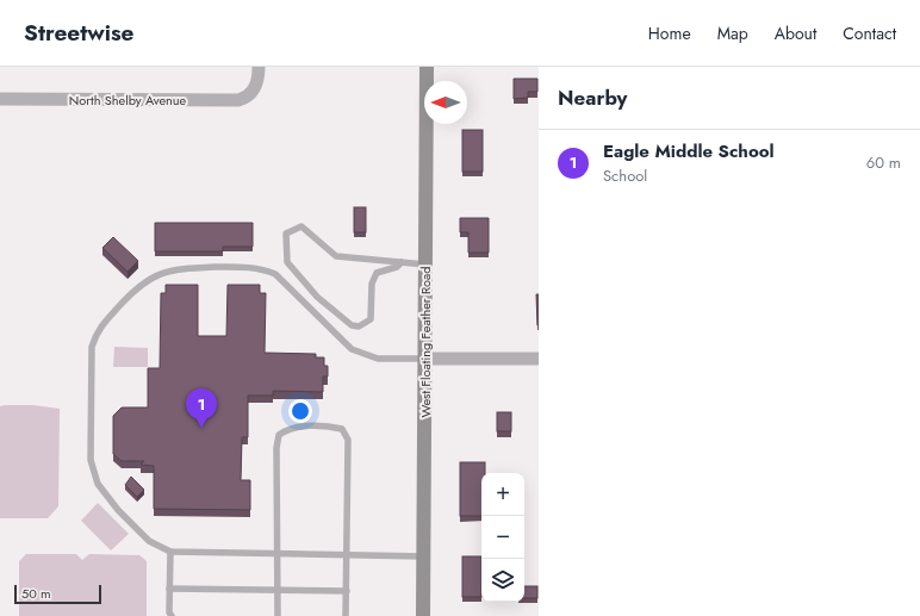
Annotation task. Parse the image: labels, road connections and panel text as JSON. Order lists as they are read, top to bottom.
{
  "streets": {
    "main road": ["West Floating Feather Road"],
    "street": ["North Shelby Avenue"]
  },
  "scale_bar": "50 m",
  "north": "left",
  "page": {
    "header": "Streetwise",
    "nav": [
      "Home",
      "Map",
      "About",
      "Contact"
    ],
    "heading": "Nearby",
    "list": [
      {
        "mark": "1",
        "name": "Eagle Middle School",
        "note": "School",
        "value": "60 m"
      }
    ],
    "pins": "1",
    "map_buttons": ["+", "−"],
    "scale": "50 m"
  }
}
